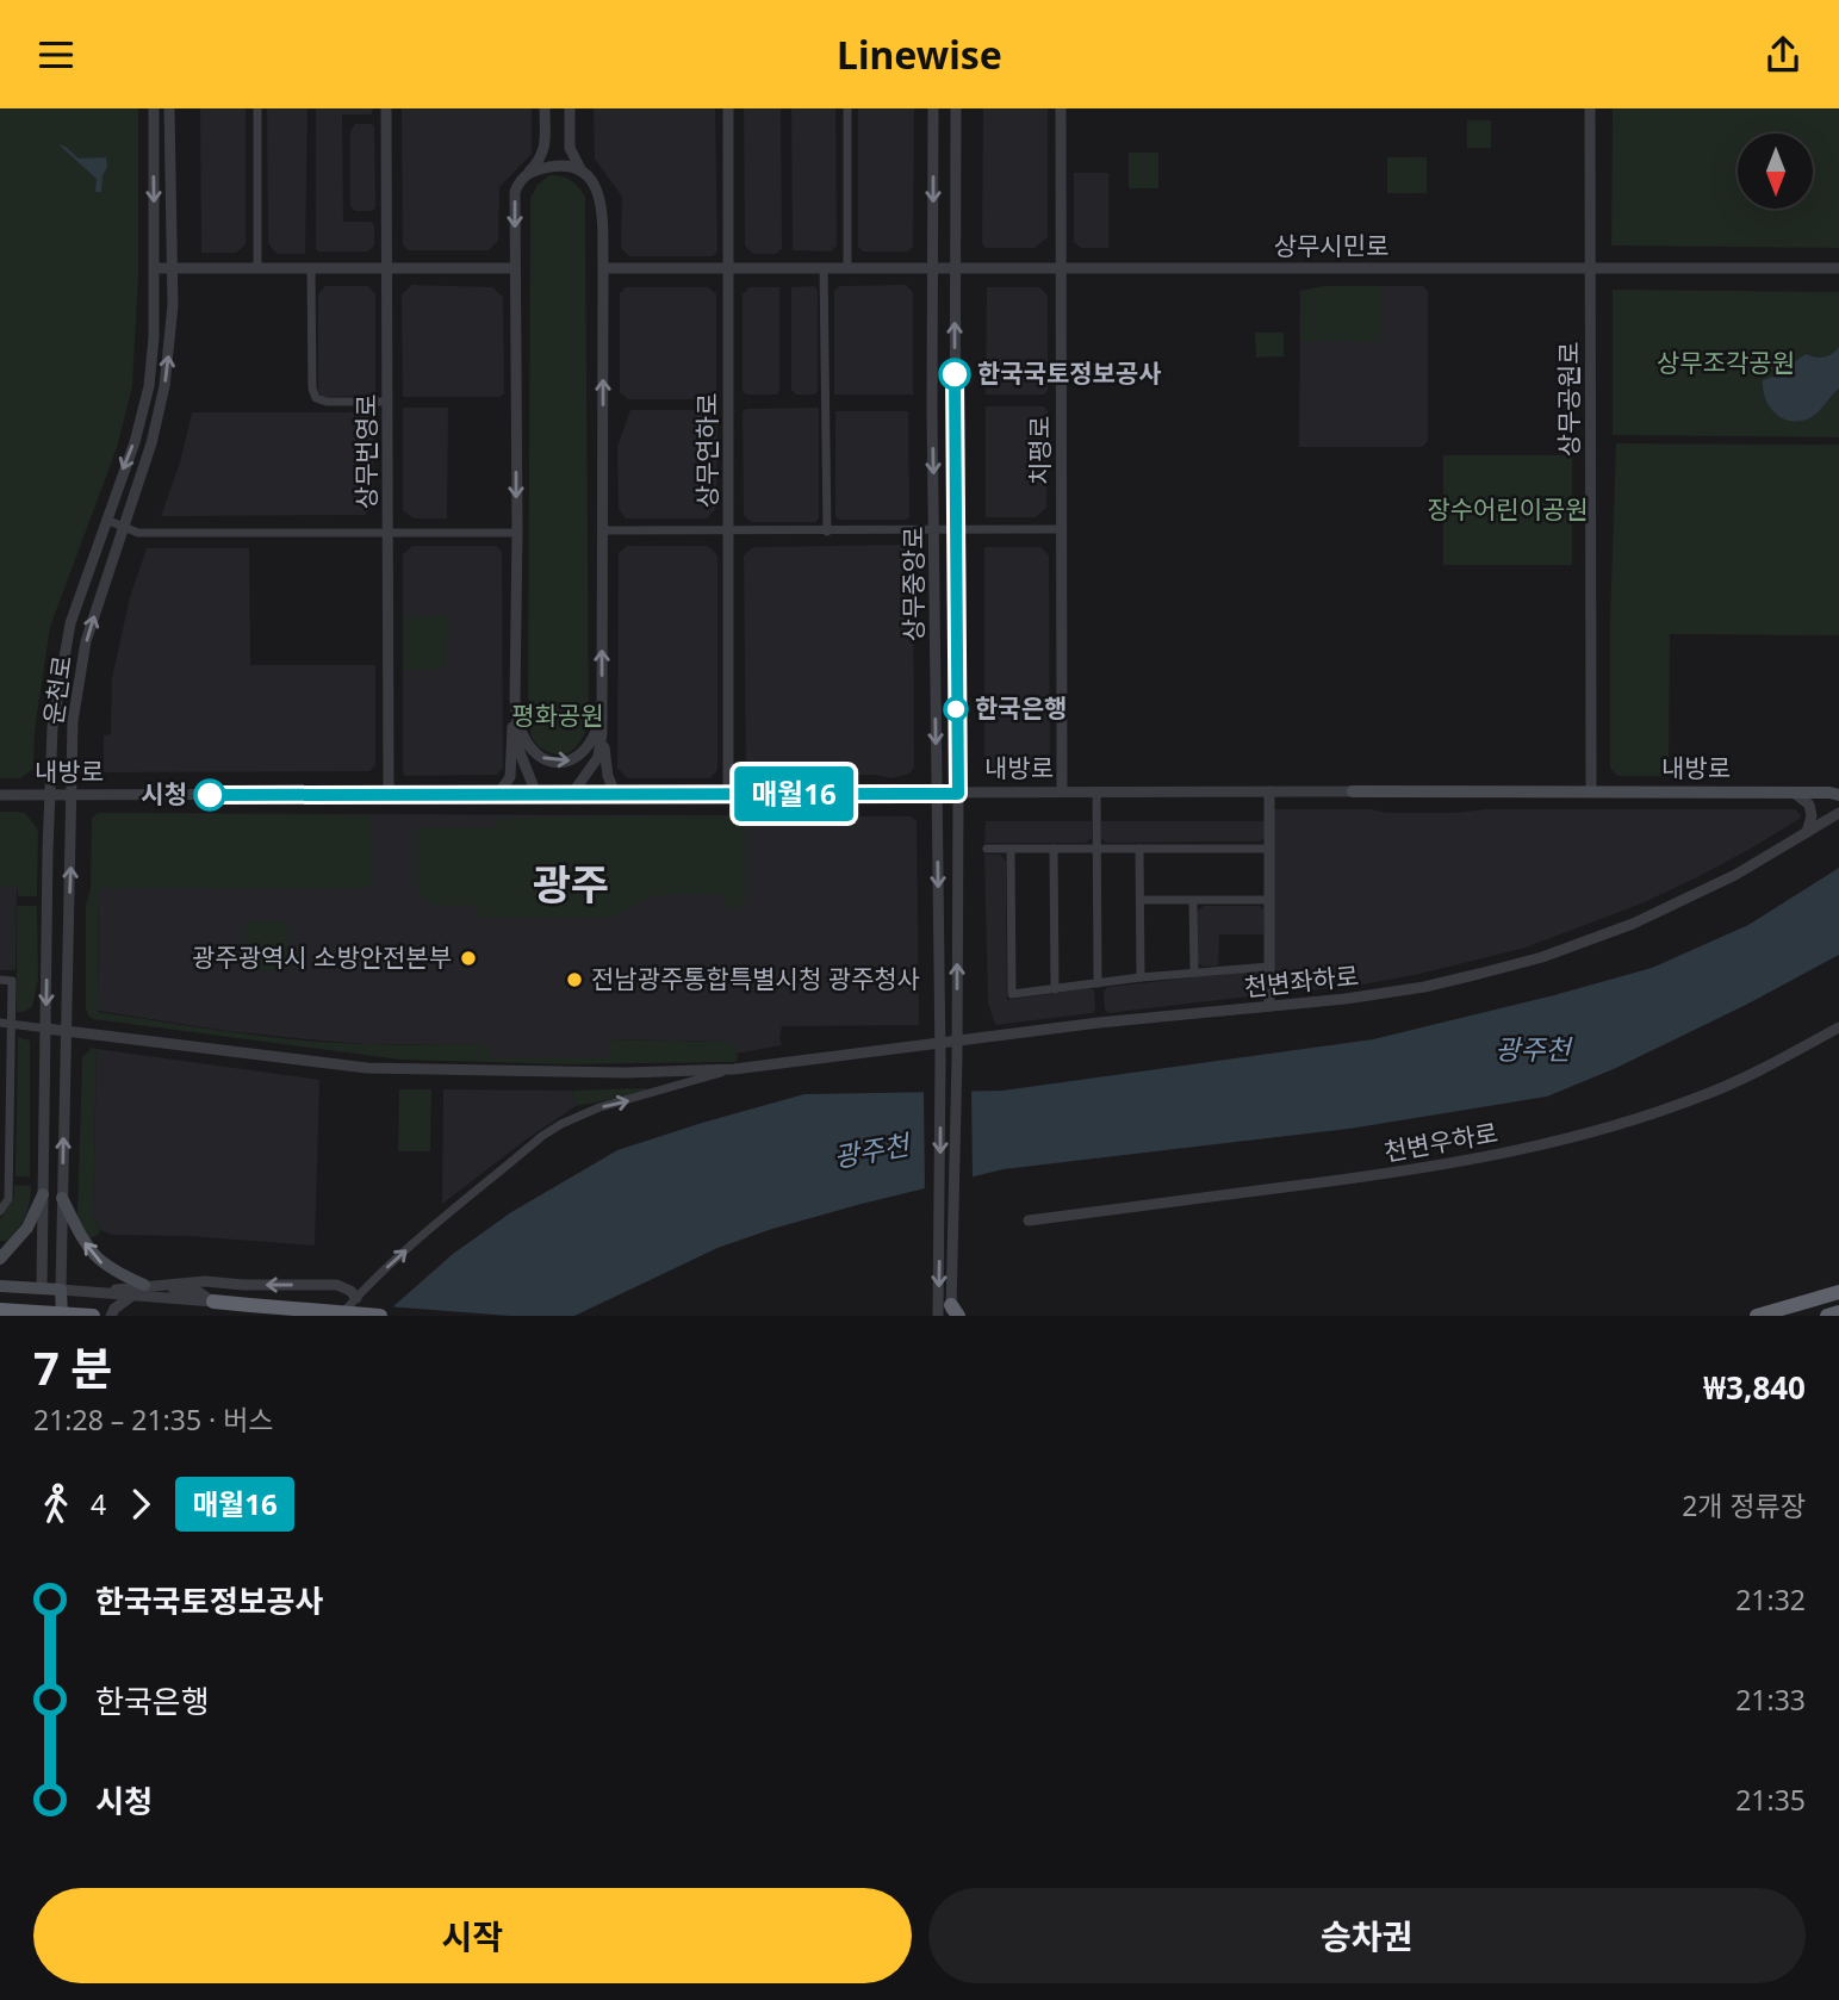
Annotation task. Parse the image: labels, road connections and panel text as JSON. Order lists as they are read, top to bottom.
{
  "streets": {
    "main road": ["내방로"],
    "street": [
      "상무시민로",
      "상무공원로",
      "상무연하로",
      "치평로",
      "상무번영로",
      "상무중앙로",
      "운천로",
      "천변좌하로",
      "천변우하로"
    ]
  },
  "crossings": [
    ["상무시민로", "상무공원로"],
    ["상무시민로", "상무연하로"],
    ["상무시민로", "치평로"],
    ["상무시민로", "상무중앙로"],
    ["상무공원로", "내방로"],
    ["상무연하로", "내방로"],
    ["치평로", "내방로"],
    ["상무번영로", "내방로"],
    ["상무중앙로", "내방로"],
    ["상무중앙로", "천변좌하로"],
    ["운천로", "내방로"],
    ["운천로", "천변좌하로"]
  ],
  "districts": ["광주"],
  "water": ["광주천"],
  "parks": ["상무조각공원", "장수어린이공원", "평화공원"],
  "places": [
    "한국국토정보공사",
    "한국은행",
    "시청",
    "광주광역시 소방안전본부",
    "전남광주통합특별시청 광주청사"
  ],
  "lines": ["bus line 매월16"],
  "north": "bottom",
  "page": {
    "header": "Linewise",
    "on_map": "매월16",
    "heading": ["7 분", "21:28 – 21:35 · 버스", "₩3,840"],
    "legs": ["4", "매월16", "2개 정류장"],
    "list": [
      {
        "name": "한국국토정보공사",
        "value": "21:32"
      },
      {
        "name": "한국은행",
        "value": "21:33"
      },
      {
        "name": "시청",
        "value": "21:35"
      }
    ],
    "buttons": ["시작", "승차권"]
  }
}
